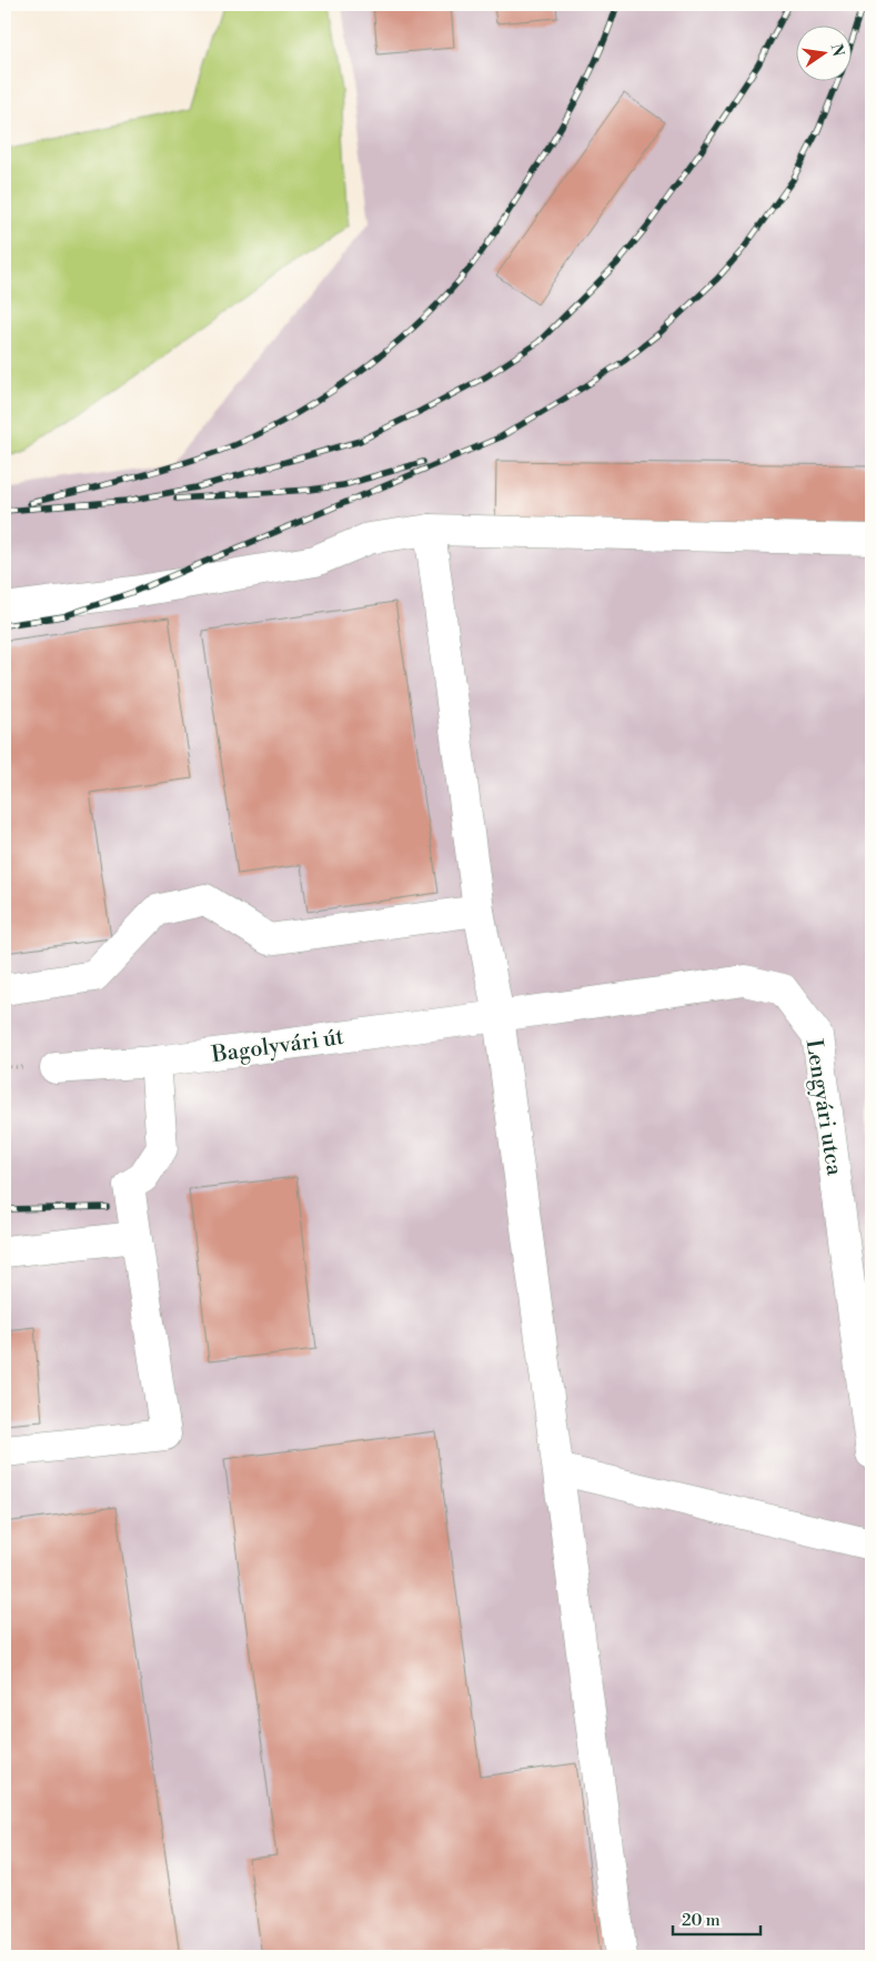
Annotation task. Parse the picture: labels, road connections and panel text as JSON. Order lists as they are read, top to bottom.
{
  "streets": {
    "street": ["Bagolyvári út", "Lengyári utca"]
  },
  "crossings": [
    ["Bagolyvári út", "Lengyári utca"]
  ],
  "scale_bar": "20 m",
  "north": "right"
}
